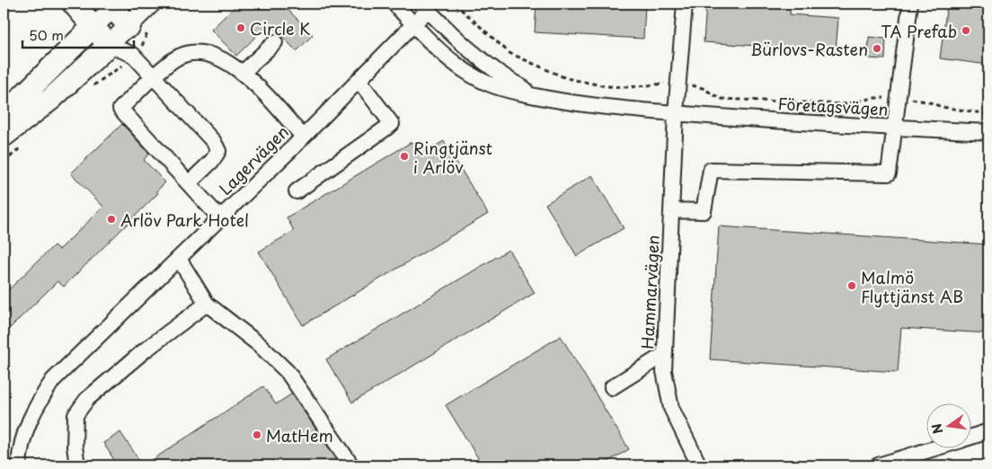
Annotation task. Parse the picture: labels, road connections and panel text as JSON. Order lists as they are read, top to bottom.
{
  "streets": {
    "street": ["Företagsvägen", "Lagervägen", "Hammarvägen"]
  },
  "crossings": [
    ["Företagsvägen", "Lagervägen"],
    ["Företagsvägen", "Hammarvägen"]
  ],
  "places": [
    "Circle K",
    "TA Prefab",
    "Bürlovs-Rasten",
    "Ringtjänst i Arlöv",
    "Arlöv Park Hotel",
    "Malmö Flyttjänst AB",
    "MatHem"
  ],
  "scale_bar": "50 m",
  "north": "left"
}
